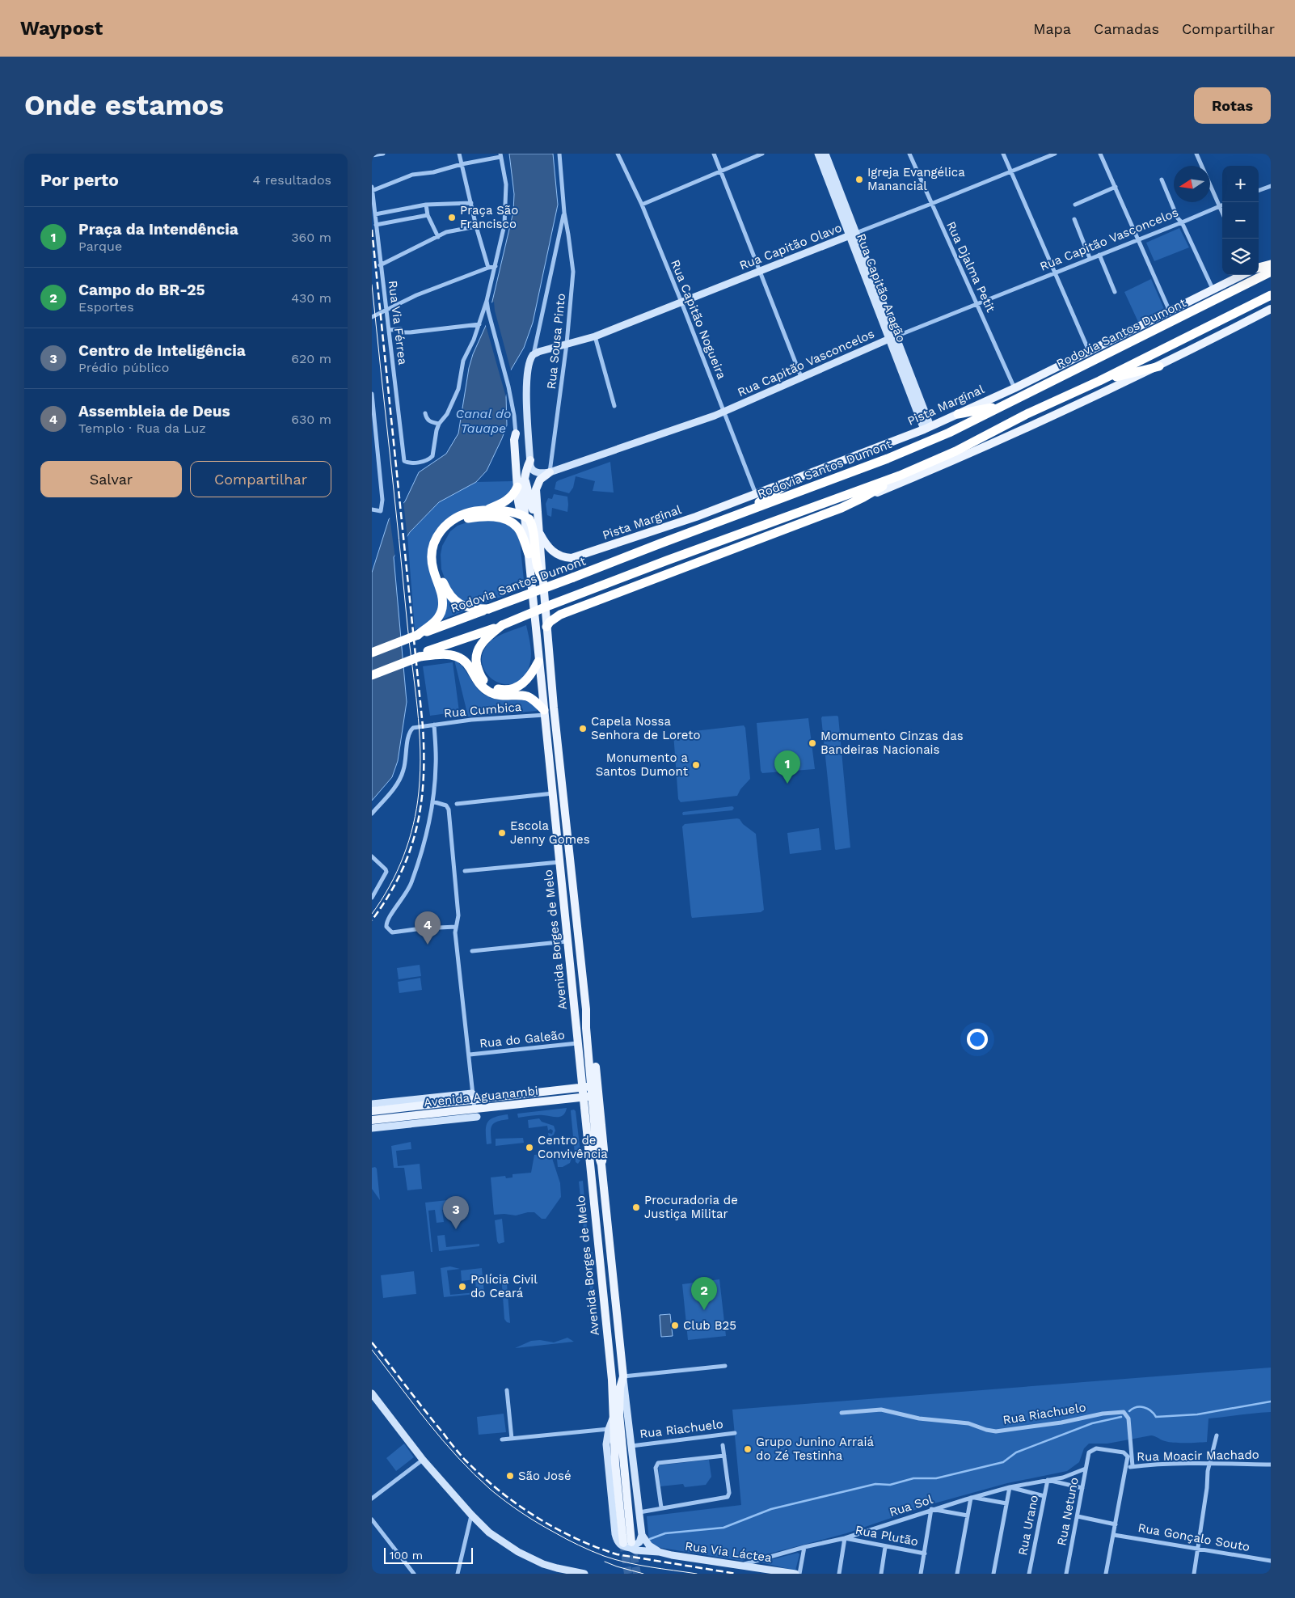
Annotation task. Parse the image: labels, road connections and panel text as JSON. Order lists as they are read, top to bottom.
{
  "streets": {
    "highway": ["Rodovia Santos Dumont"],
    "main road": ["Pista Marginal", "Avenida Borges de Melo", "Avenida Aguanambi"],
    "street": [
      "Rua Capitão Vasconcelos",
      "Rua Capitão Olavo",
      "Rua Djalma Petit",
      "Rua Capitão Aragão",
      "Rua Capitão Nogueira",
      "Rua Via Férrea",
      "Rua Sousa Pinto",
      "Rua Cumbica",
      "Rua do Galeão",
      "Rua Riachuelo",
      "Rua Moacir Machado",
      "Rua Sol",
      "Rua Netuno",
      "Rua Urano",
      "Rua Plutão",
      "Rua Gonçalo Souto",
      "Rua Via Láctea"
    ]
  },
  "crossings": [
    ["Rua Capitão Vasconcelos", "Rua Djalma Petit"],
    ["Rua Capitão Vasconcelos", "Rua Capitão Aragão"],
    ["Rua Capitão Vasconcelos", "Rua Capitão Nogueira"],
    ["Rua Capitão Vasconcelos", "Rua Sousa Pinto"],
    ["Rua Capitão Vasconcelos", "Avenida Borges de Melo"],
    ["Rua Capitão Olavo", "Rua Djalma Petit"],
    ["Rua Capitão Olavo", "Rua Capitão Aragão"],
    ["Rua Capitão Olavo", "Rua Capitão Nogueira"],
    ["Rua Capitão Olavo", "Rua Sousa Pinto"],
    ["Rua Djalma Petit", "Pista Marginal"],
    ["Rua Capitão Aragão", "Pista Marginal"],
    ["Rua Capitão Nogueira", "Pista Marginal"],
    ["Rua Sousa Pinto", "Avenida Borges de Melo"],
    ["Pista Marginal", "Avenida Borges de Melo"],
    ["Rua Cumbica", "Avenida Borges de Melo"],
    ["Avenida Borges de Melo", "Rua do Galeão"],
    ["Avenida Borges de Melo", "Avenida Aguanambi"],
    ["Avenida Borges de Melo", "Rua Riachuelo"],
    ["Avenida Borges de Melo", "Rua Via Láctea"],
    ["Rua Riachuelo", "Rua Moacir Machado"],
    ["Rua Moacir Machado", "Rua Netuno"],
    ["Rua Sol", "Rua Netuno"],
    ["Rua Sol", "Rua Urano"],
    ["Rua Sol", "Rua Plutão"],
    ["Rua Sol", "Rua Via Láctea"]
  ],
  "water": ["Canal do Tauape"],
  "places": [
    "Igreja Evangélica Manancial",
    "Praça São Francisco",
    "Capela Nossa Senhora de Loreto",
    "Momumento Cinzas das Bandeiras Nacionais",
    "Monumento a Santos Dumont",
    "Escola Jenny Gomes",
    "Centro de Convivência",
    "Procuradoria de Justiça Militar",
    "Polícia Civil do Ceará",
    "Club B25",
    "Grupo Junino Arraiá do Zé Testinha",
    "São José"
  ],
  "scale_bar": "100 m",
  "north": "left",
  "page": {
    "header": "Waypost",
    "nav": ["Mapa", "Camadas", "Compartilhar"],
    "buttons": [
      "Rotas",
      ["Salvar", "Compartilhar"]
    ],
    "title": "Onde estamos",
    "heading": ["Por perto", "4 resultados"],
    "map_buttons": ["+", "−"],
    "list": [
      {
        "mark": "1",
        "name": "Praça da Intendência",
        "note": "Parque",
        "value": "360 m"
      },
      {
        "mark": "2",
        "name": "Campo do BR-25",
        "note": "Esportes",
        "value": "430 m"
      },
      {
        "mark": "3",
        "name": "Centro de Inteligência",
        "note": "Prédio público",
        "value": "620 m"
      },
      {
        "mark": "4",
        "name": "Assembleia de Deus",
        "note": "Templo · Rua da Luz",
        "value": "630 m"
      }
    ],
    "pins": [
      "1",
      "4",
      "3",
      "2"
    ],
    "scale": "100 m"
  }
}
